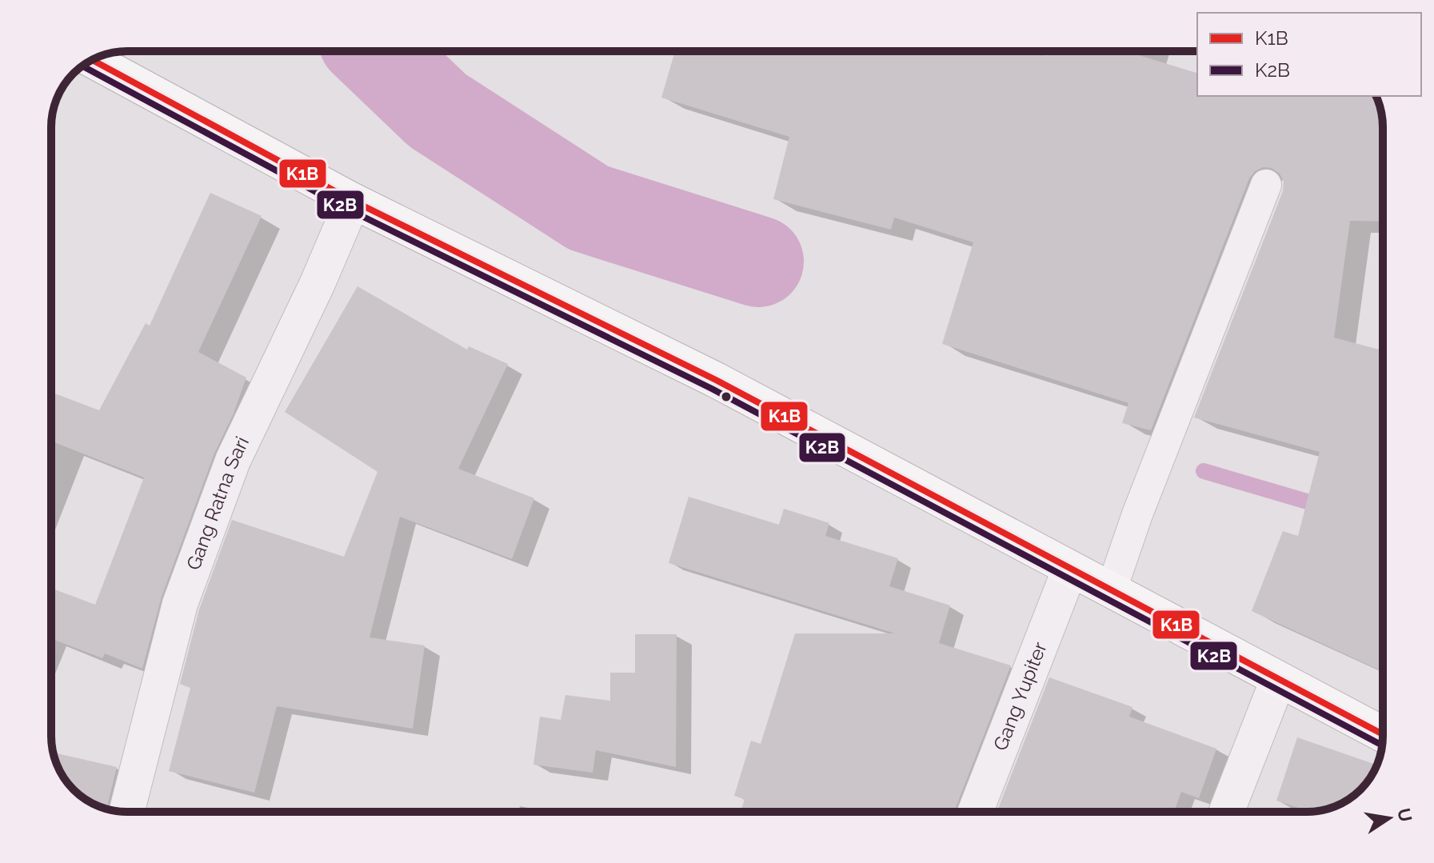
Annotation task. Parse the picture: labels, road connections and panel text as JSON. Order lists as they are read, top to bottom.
{
  "streets": {
    "street": ["Gang Ratna Sari", "Gang Yupiter"]
  },
  "lines": ["transit line K1B", "transit line K2B"],
  "legend": ["K1B", "K2B"],
  "north": "right"
}
